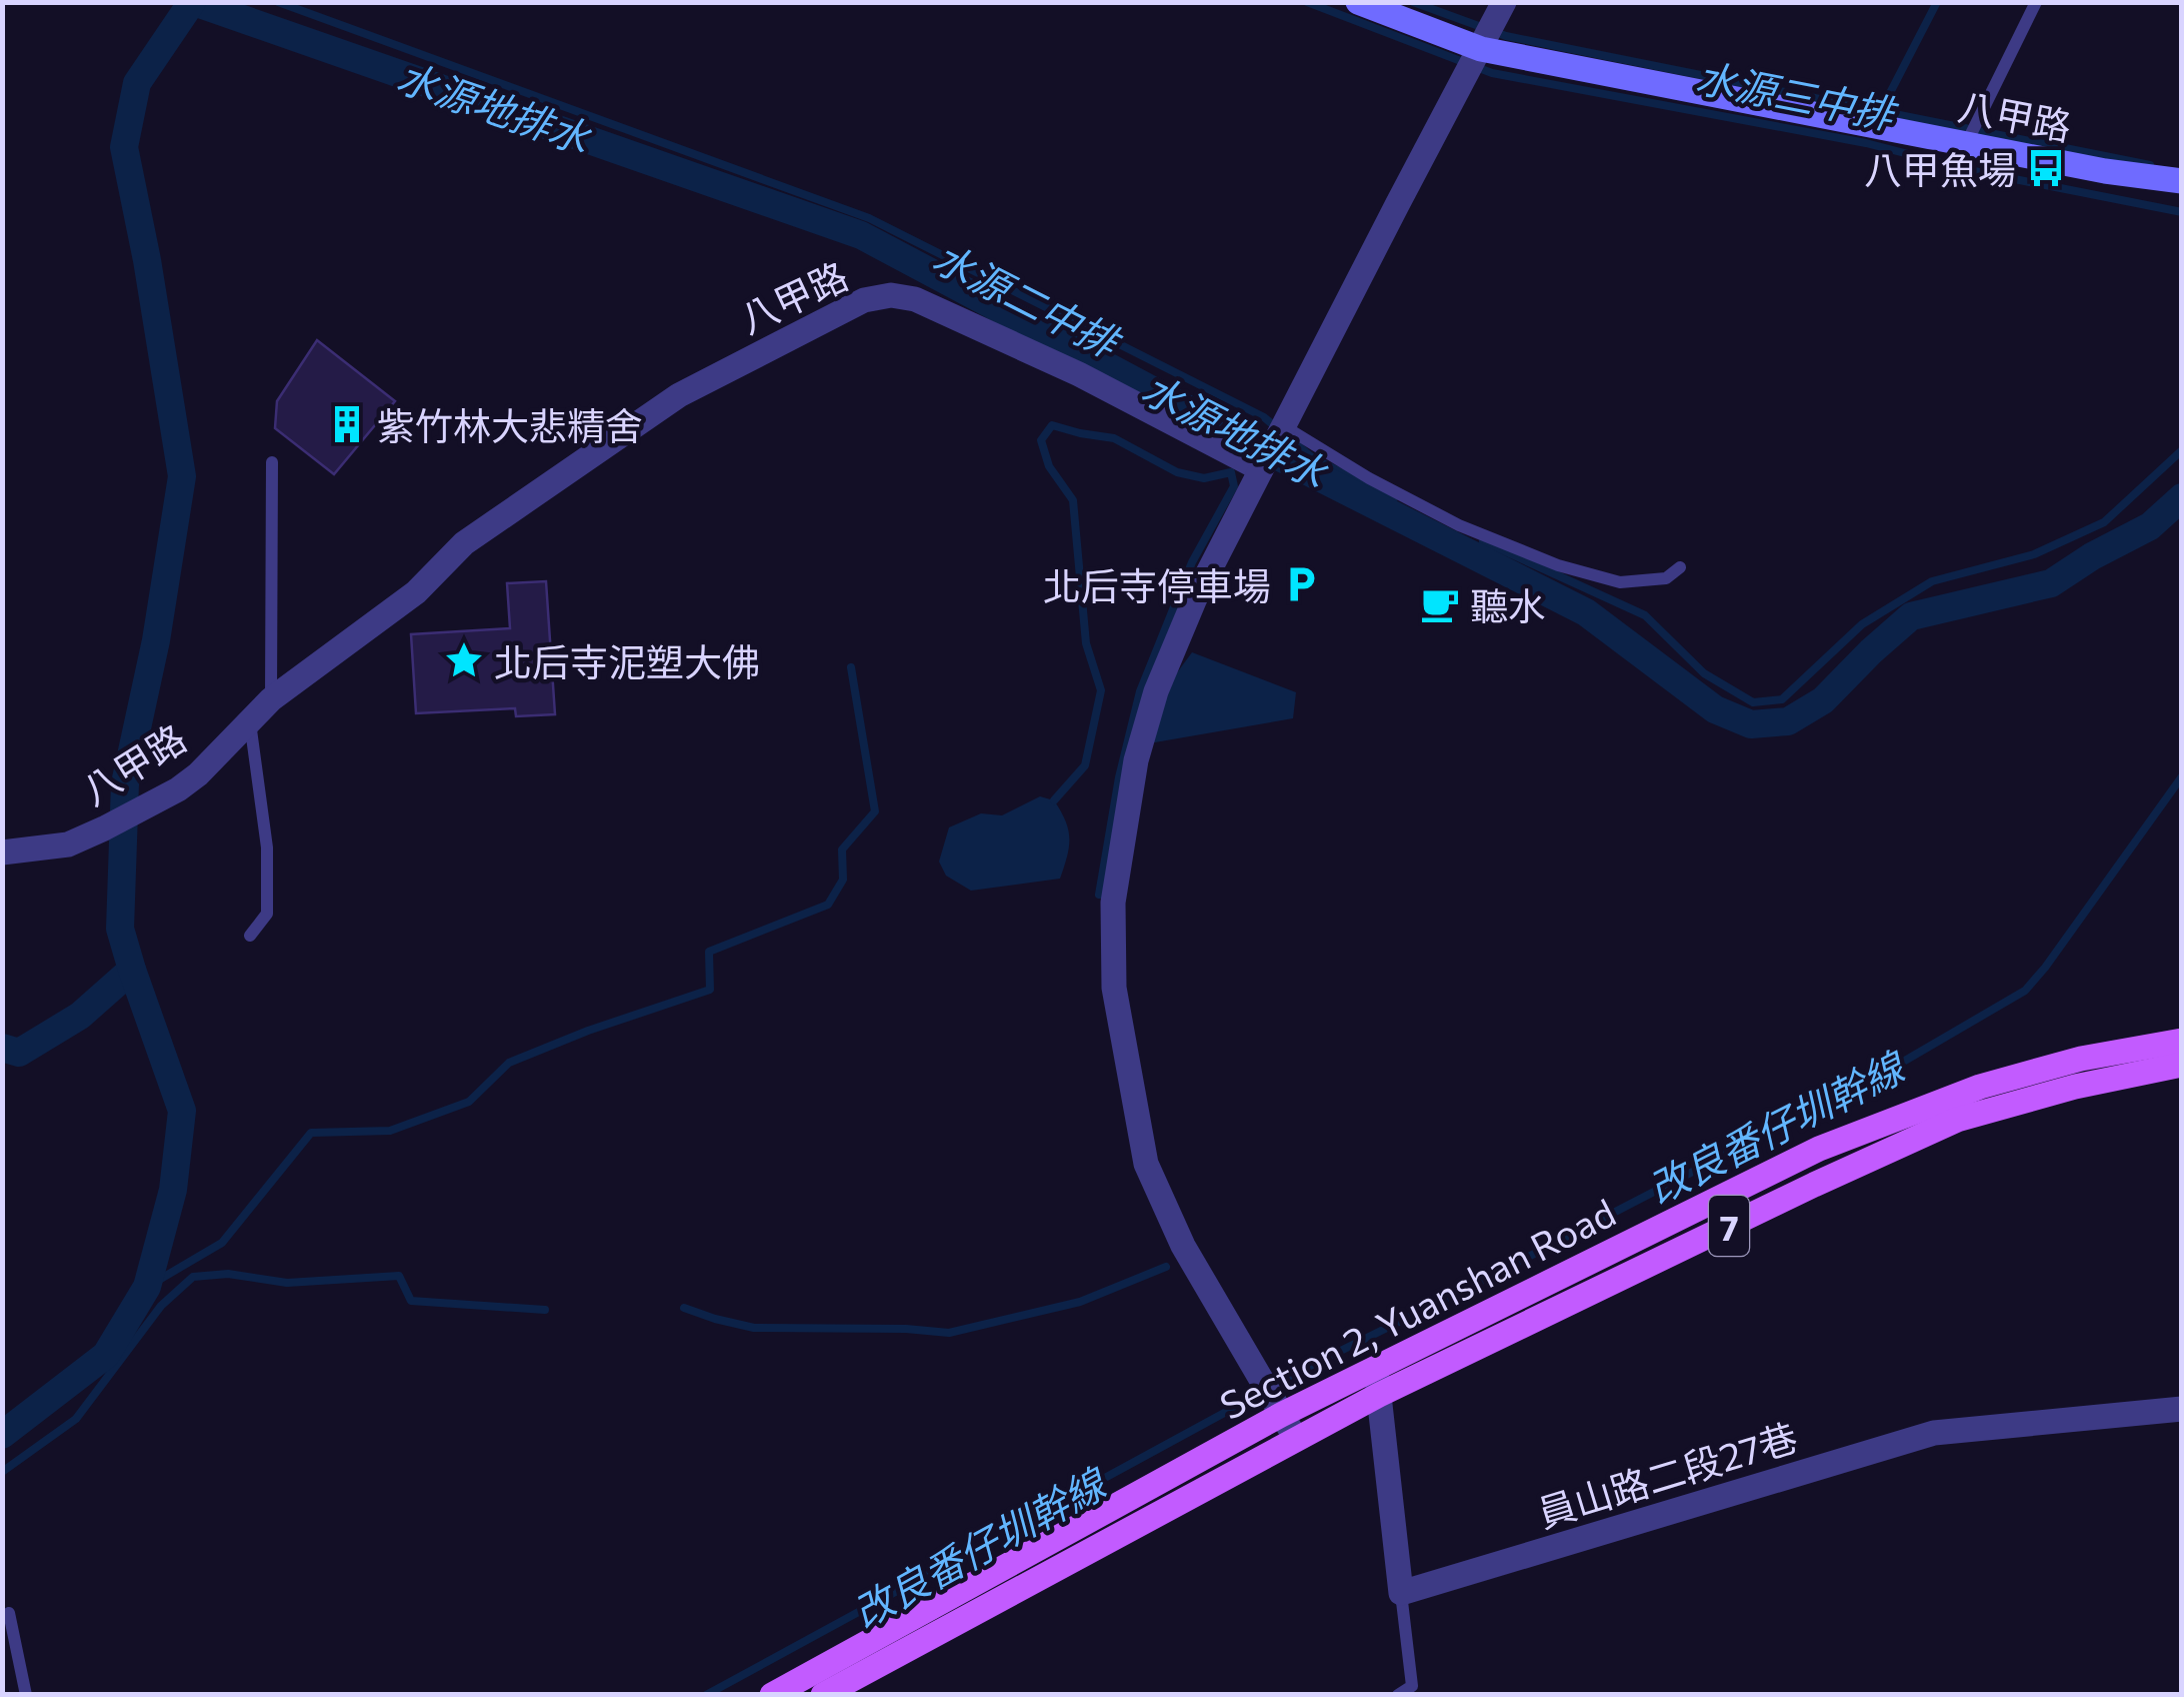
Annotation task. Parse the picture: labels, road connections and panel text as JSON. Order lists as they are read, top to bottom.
{
  "streets": {
    "main road": ["7", "Section 2, Yuanshan Road"],
    "street": ["八甲路", "員山路二段27巷"]
  },
  "water": [
    "水源三中排",
    "水源地排水",
    "水源二中排",
    "改良番仔圳幹線"
  ],
  "places": {
    "bus stop": ["八甲魚場"],
    "building": ["紫竹林大悲精舍"],
    "parking": ["北后寺停車場"],
    "cafe": ["聽水"],
    "place": ["北后寺泥塑大佛"]
  }
}
